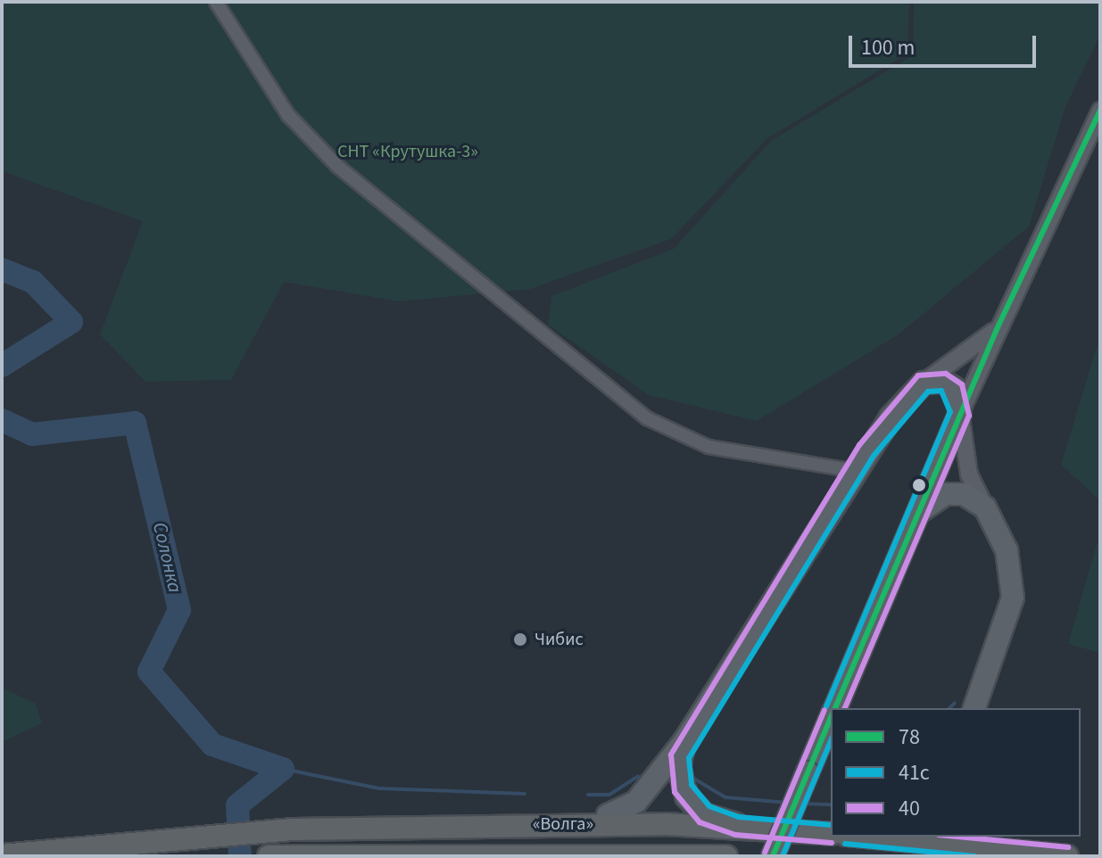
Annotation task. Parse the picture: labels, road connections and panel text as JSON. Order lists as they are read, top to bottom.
{
  "streets": {
    "highway": ["«Волга»"]
  },
  "water": ["Солонка"],
  "parks": ["СНТ «Крутушка-3»"],
  "places": ["Чибис"],
  "lines": ["transit line 78", "transit line 40", "transit line 41с"],
  "legend": ["78", "41с", "40"],
  "scale_bar": "100 m"
}
